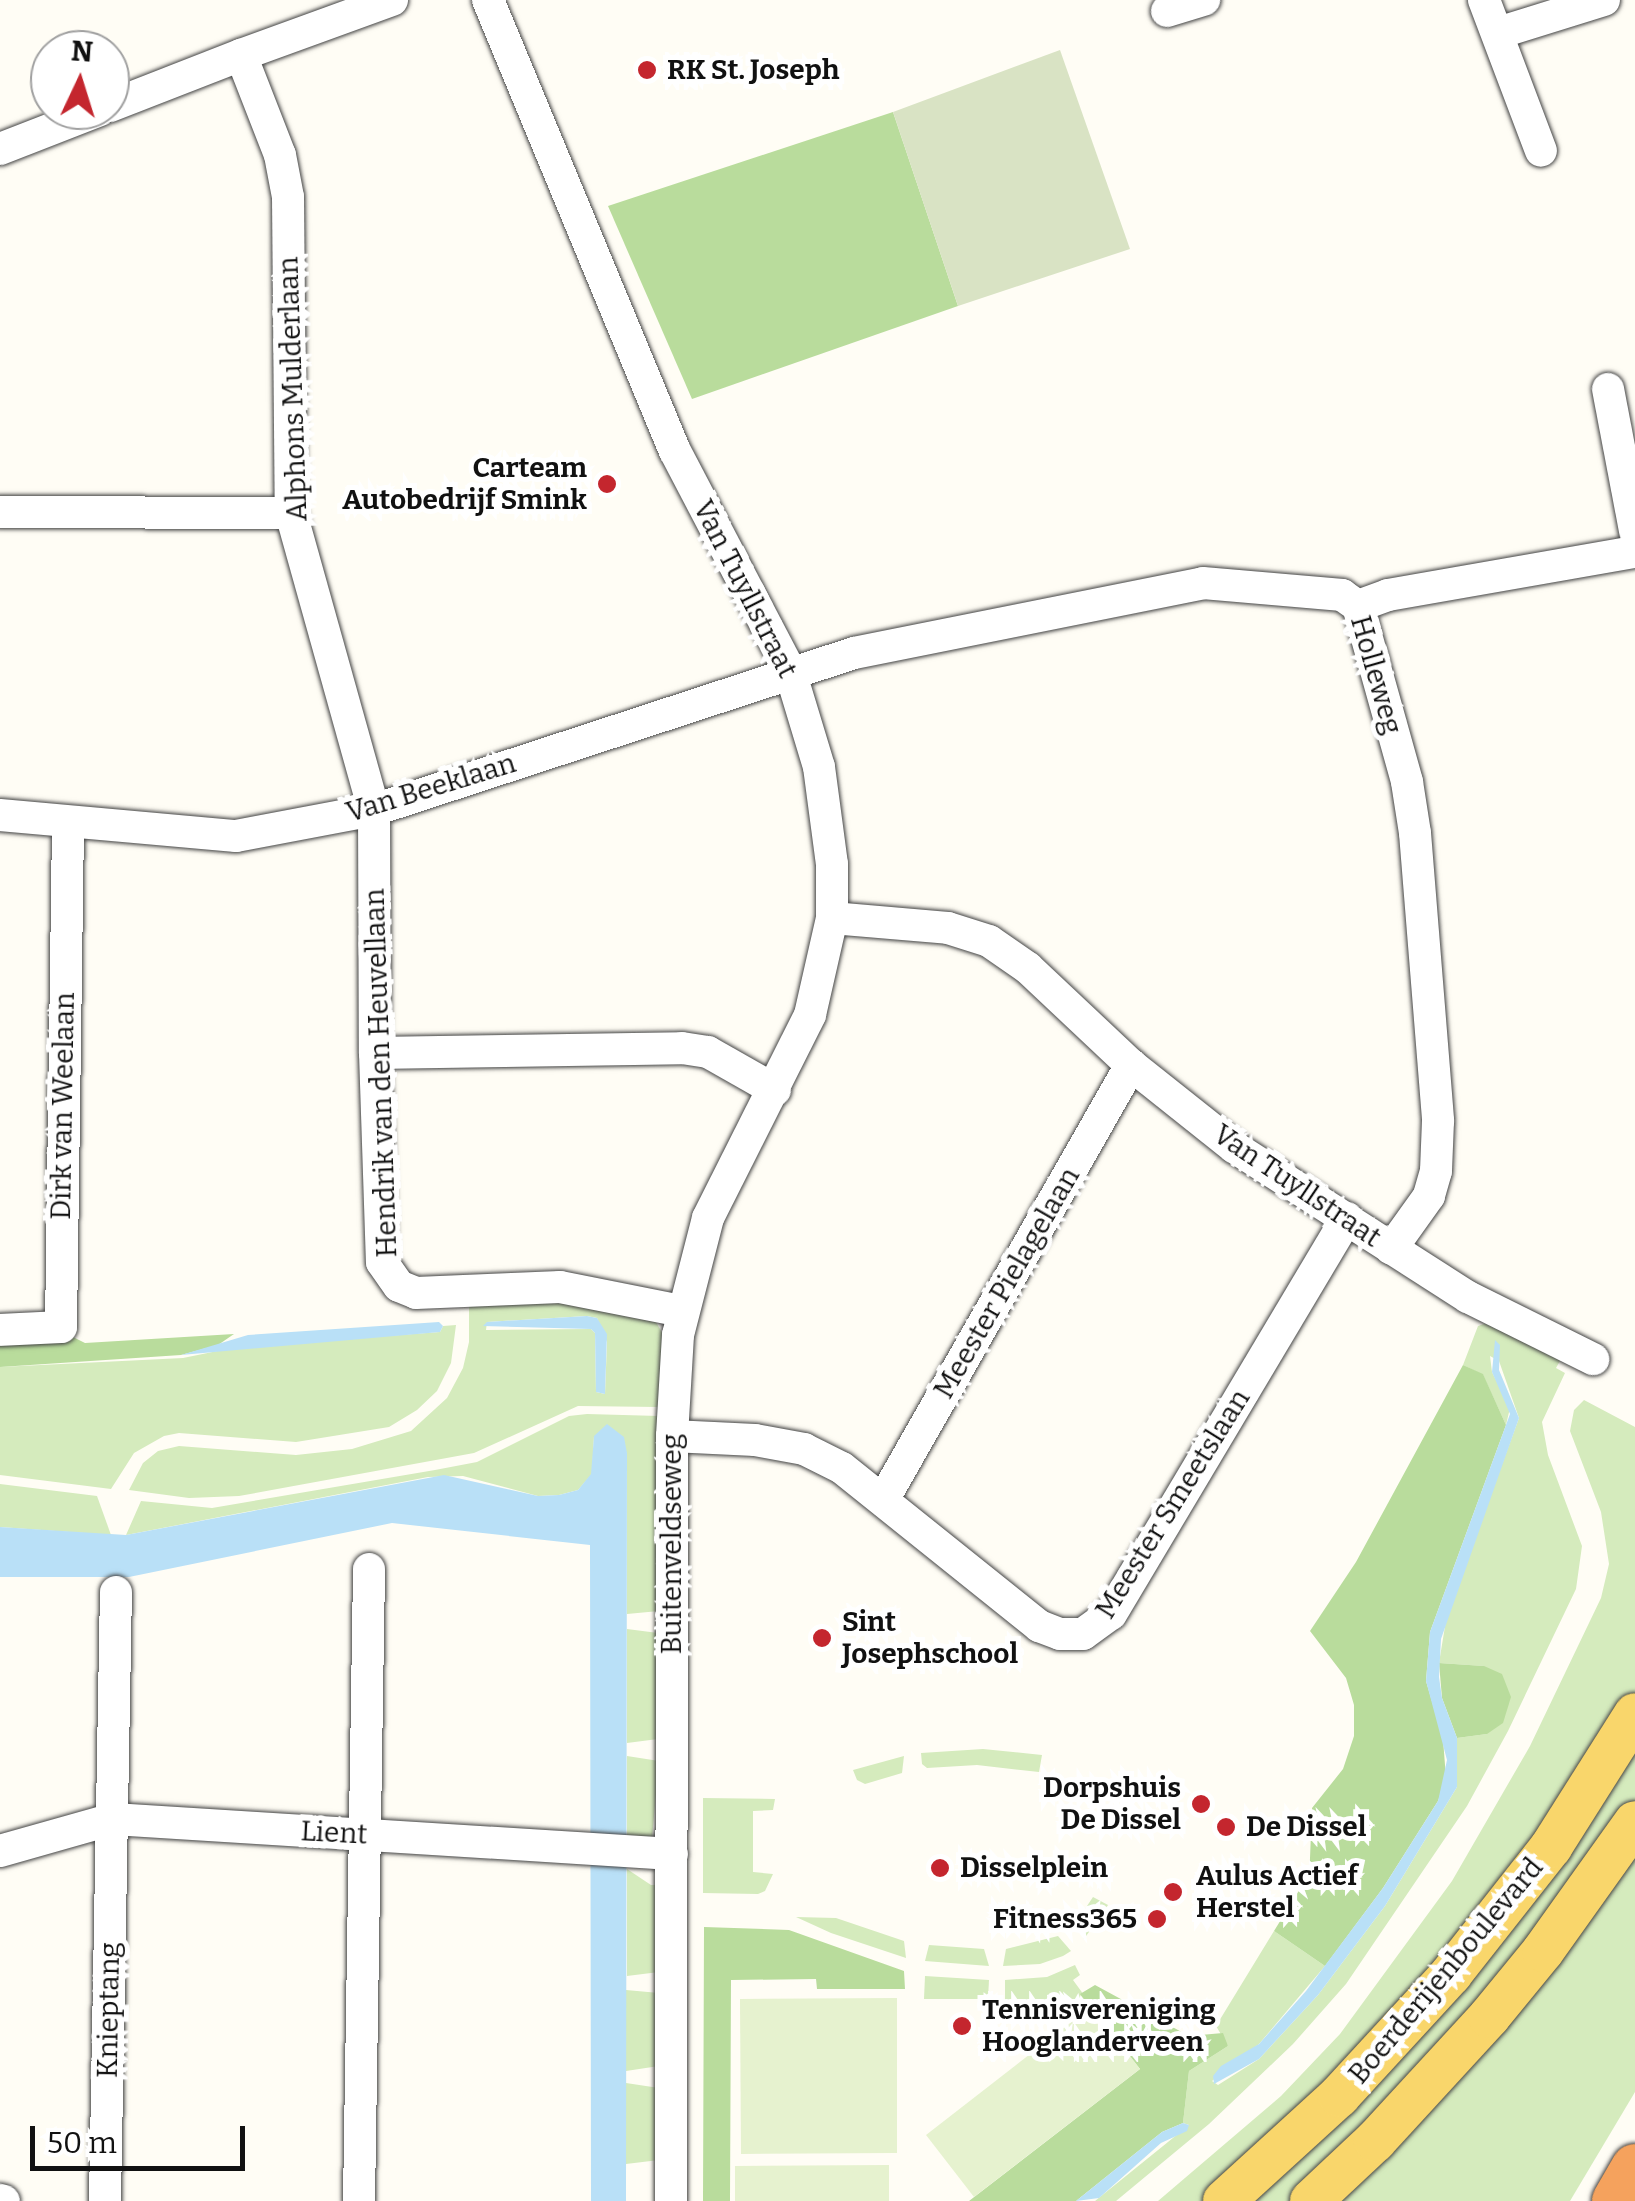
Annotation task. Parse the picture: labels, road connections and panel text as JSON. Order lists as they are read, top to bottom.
{
  "streets": {
    "main road": ["Boerderijenboulevard"],
    "street": [
      "Alphons Mulderlaan",
      "Van Tuyllstraat",
      "Holleweg",
      "Van Beeklaan",
      "Hendrik van den Heuvellaan",
      "Dirk van Weelaan",
      "Meester Pielagelaan",
      "Meester Smeetslaan",
      "Buitenveldseweg",
      "Lient",
      "Knieptang"
    ]
  },
  "crossings": [
    ["Alphons Mulderlaan", "Van Beeklaan"],
    ["Alphons Mulderlaan", "Hendrik van den Heuvellaan"],
    ["Van Tuyllstraat", "Holleweg"],
    ["Van Tuyllstraat", "Van Beeklaan"],
    ["Van Tuyllstraat", "Meester Pielagelaan"],
    ["Van Tuyllstraat", "Meester Smeetslaan"],
    ["Van Tuyllstraat", "Buitenveldseweg"],
    ["Holleweg", "Van Beeklaan"],
    ["Van Beeklaan", "Hendrik van den Heuvellaan"],
    ["Van Beeklaan", "Dirk van Weelaan"],
    ["Hendrik van den Heuvellaan", "Buitenveldseweg"],
    ["Meester Pielagelaan", "Meester Smeetslaan"],
    ["Meester Smeetslaan", "Buitenveldseweg"],
    ["Buitenveldseweg", "Lient"],
    ["Lient", "Knieptang"]
  ],
  "places": [
    "RK St. Joseph",
    "Carteam Autobedrijf Smink",
    "Sint Josephschool",
    "Dorpshuis De Dissel",
    "De Dissel",
    "Disselplein",
    "Aulus Actief Herstel",
    "Fitness365",
    "Tennisvereniging Hooglanderveen"
  ],
  "scale_bar": "50 m",
  "north": "top"
}
